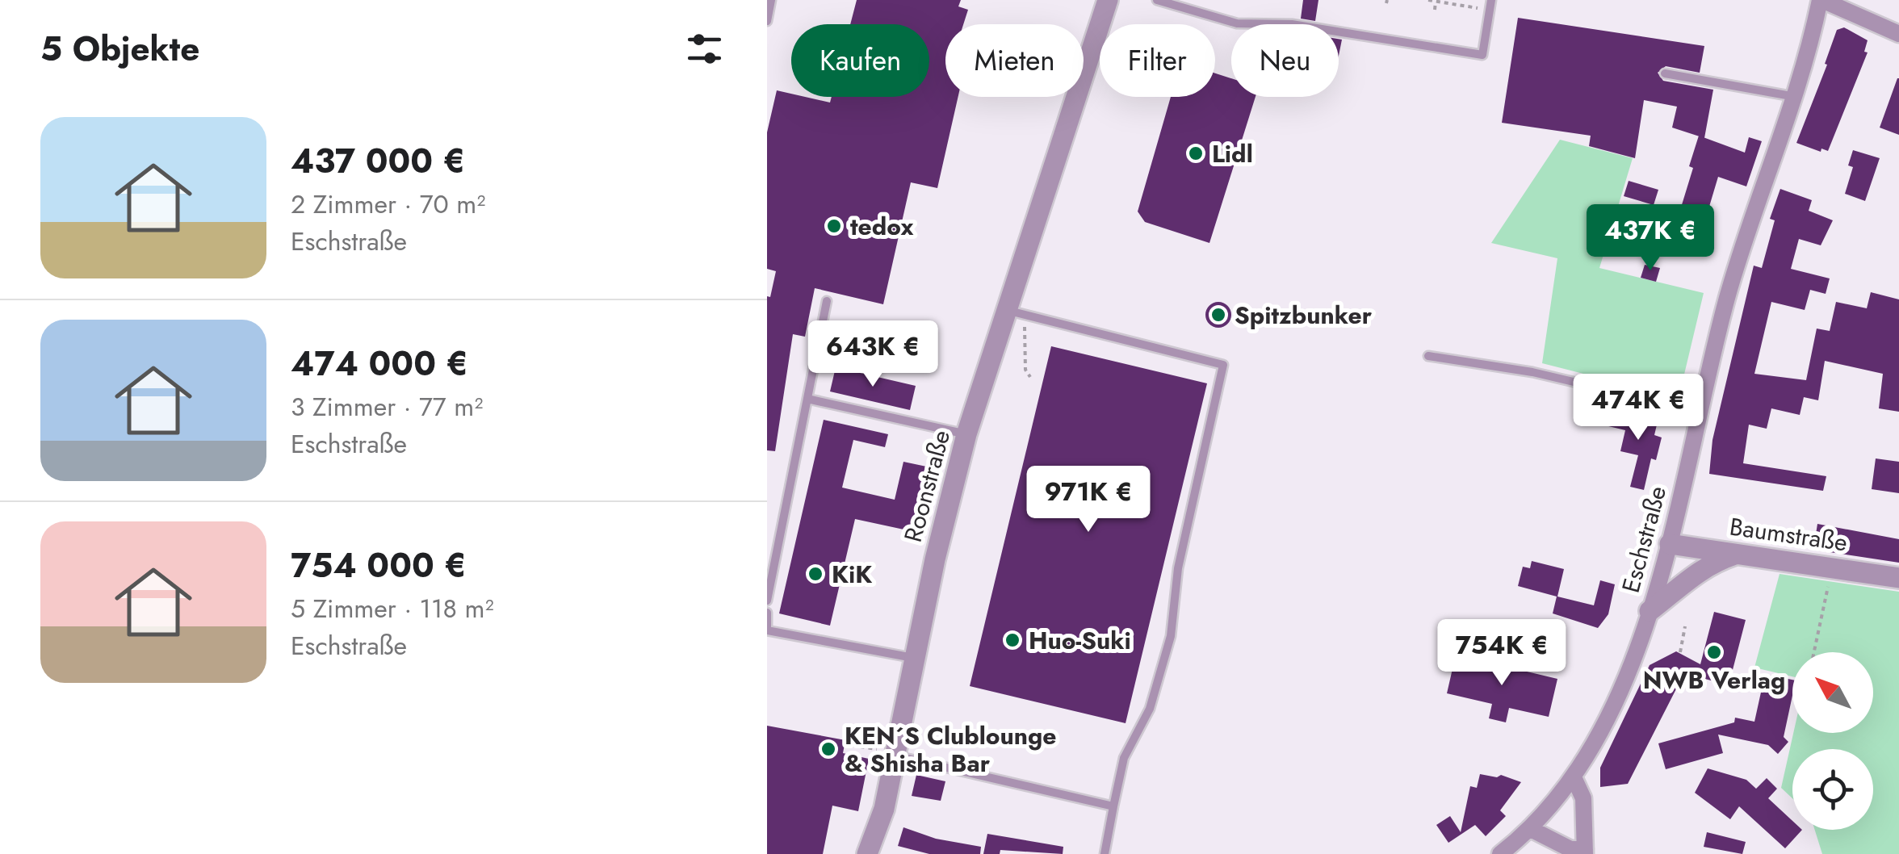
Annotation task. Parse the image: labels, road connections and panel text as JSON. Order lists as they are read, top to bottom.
{
  "streets": {
    "street": ["Roonstraße", "Baumstraße", "Eschstraße"]
  },
  "crossings": [
    ["Baumstraße", "Eschstraße"]
  ],
  "places": [
    "Lidl",
    "tedox",
    "Spitzbunker",
    "KiK",
    "Huo-Suki",
    "NWB Verlag",
    "KEN´S Clublounge & Shisha Bar"
  ],
  "north": "top left",
  "page": {
    "heading": "5 Objekte",
    "chip": [
      "Kaufen",
      "Mieten",
      "Filter",
      "Neu"
    ],
    "list": [
      {
        "name": "437 000 €",
        "note": "2 Zimmer · 70 m² · Eschstraße"
      },
      {
        "name": "474 000 €",
        "note": "3 Zimmer · 77 m² · Eschstraße"
      },
      {
        "name": "754 000 €",
        "note": "5 Zimmer · 118 m² · Eschstraße"
      }
    ],
    "price": [
      "437K €",
      "643K €",
      "474K €",
      "971K €",
      "754K €"
    ]
  }
}
